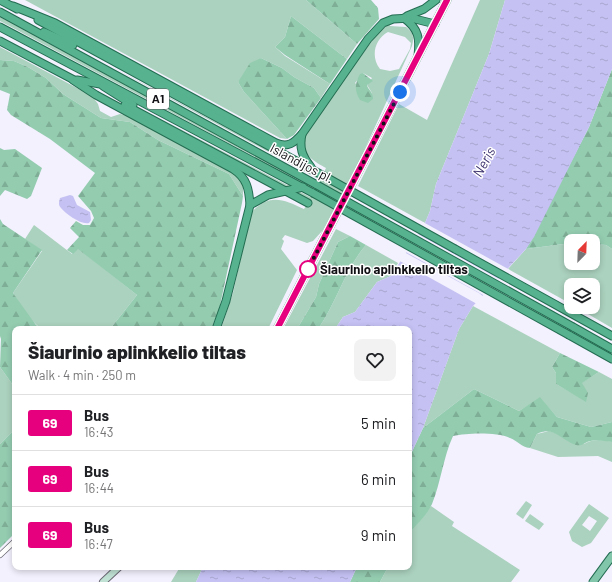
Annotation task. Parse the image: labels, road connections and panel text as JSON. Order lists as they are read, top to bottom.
{
  "streets": {
    "highway": ["A1", "Islandijos pl."]
  },
  "water": ["Neris"],
  "places": ["Šiaurinio aplinkkelio tiltas"],
  "lines": ["bus line 69"],
  "north": "top right",
  "page": {
    "heading": ["Šiaurinio aplinkkelio tiltas", "Walk · 4 min · 250 m"],
    "list": [
      {
        "mark": "69",
        "name": "Bus",
        "note": "16:43",
        "value": "5 min"
      },
      {
        "mark": "69",
        "name": "Bus",
        "note": "16:44",
        "value": "6 min"
      },
      {
        "mark": "69",
        "name": "Bus",
        "note": "16:47",
        "value": "9 min"
      }
    ]
  }
}
